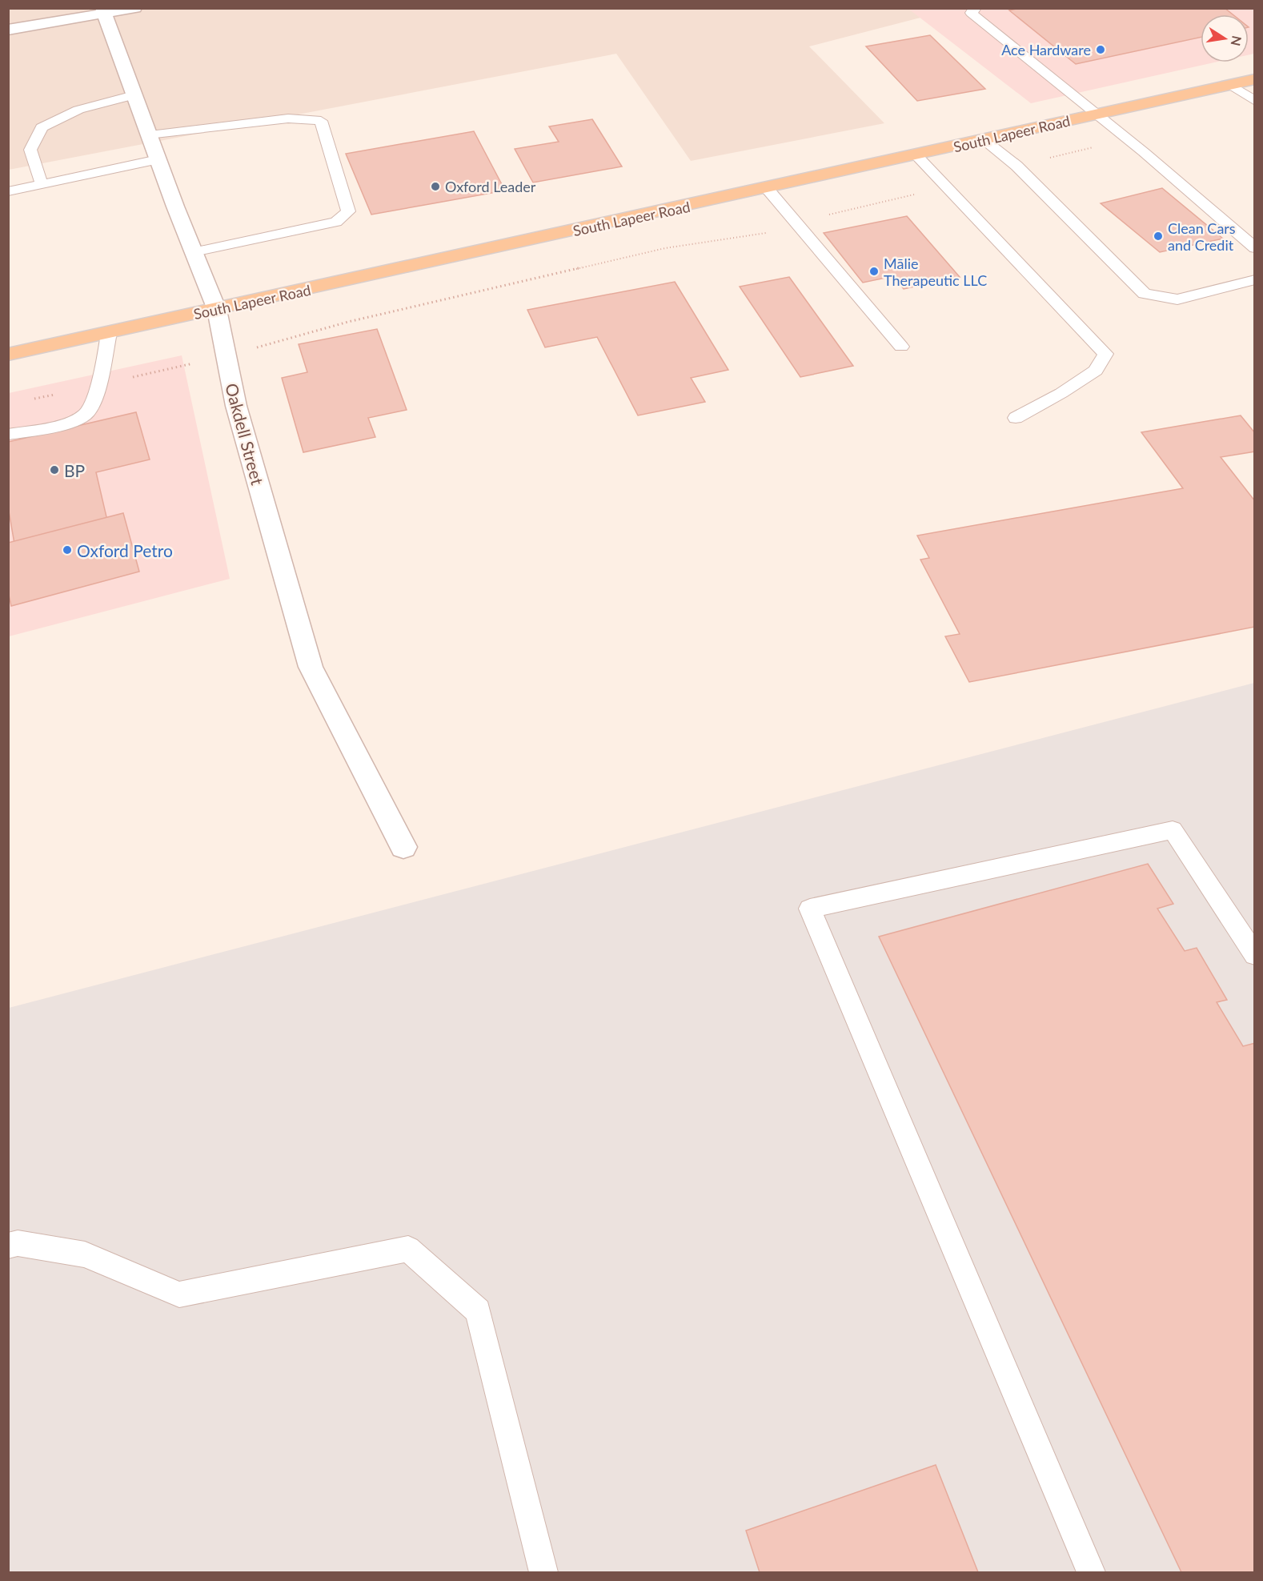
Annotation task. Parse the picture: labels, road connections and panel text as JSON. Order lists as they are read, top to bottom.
{
  "streets": {
    "main road": ["South Lapeer Road"],
    "street": ["Oakdell Street"]
  },
  "crossings": [
    ["South Lapeer Road", "Oakdell Street"]
  ],
  "places": [
    "Ace Hardware",
    "Oxford Leader",
    "Clean Cars and Credit",
    "Mālie Therapeutic LLC",
    "BP",
    "Oxford Petro"
  ],
  "north": "right"
}
